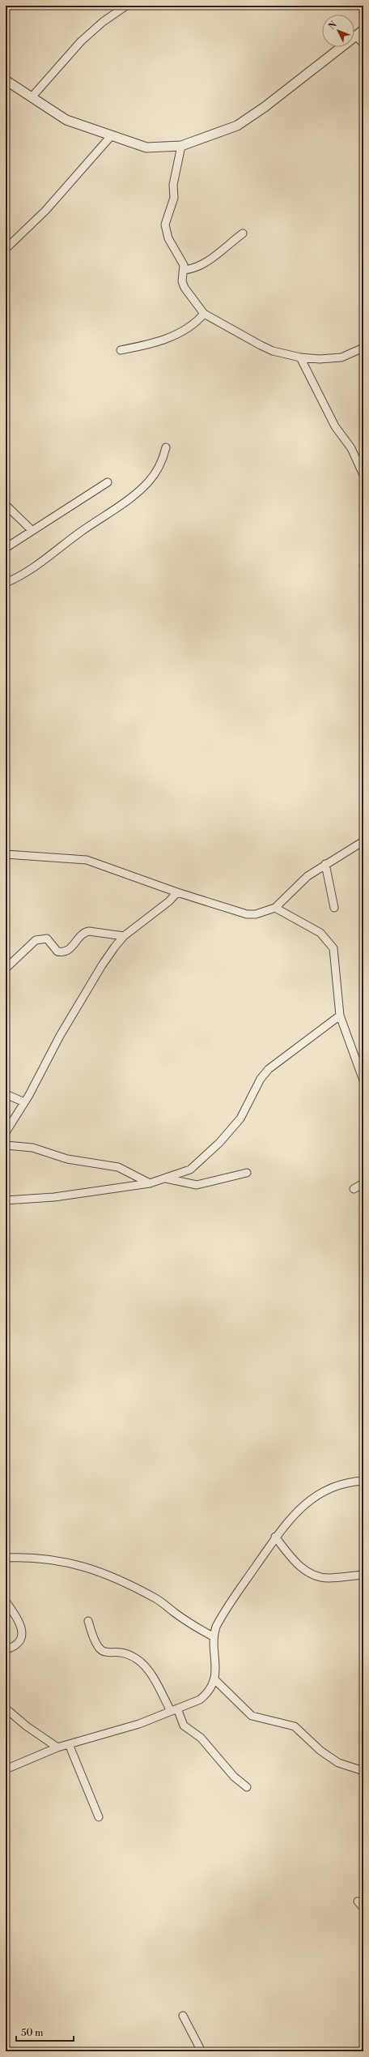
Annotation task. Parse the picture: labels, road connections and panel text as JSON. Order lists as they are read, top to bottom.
{
  "scale_bar": "50 m",
  "north": "top left"
}
